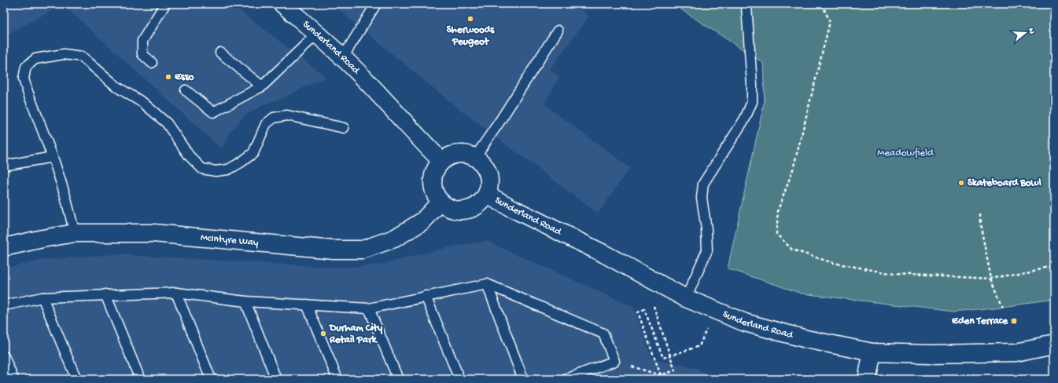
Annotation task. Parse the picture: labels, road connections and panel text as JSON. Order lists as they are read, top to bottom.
{
  "streets": {
    "street": ["Sunderland Road", "McIntyre Way"]
  },
  "crossings": [
    ["Sunderland Road", "McIntyre Way"]
  ],
  "parks": ["Meadowfield"],
  "places": {
    "other": [
      "Sherwoods Peugeot",
      "Esso",
      "Skateboard Bowl",
      "Durham City Retail Park"
    ],
    "transit": ["Eden Terrace"]
  },
  "north": "right"
}
